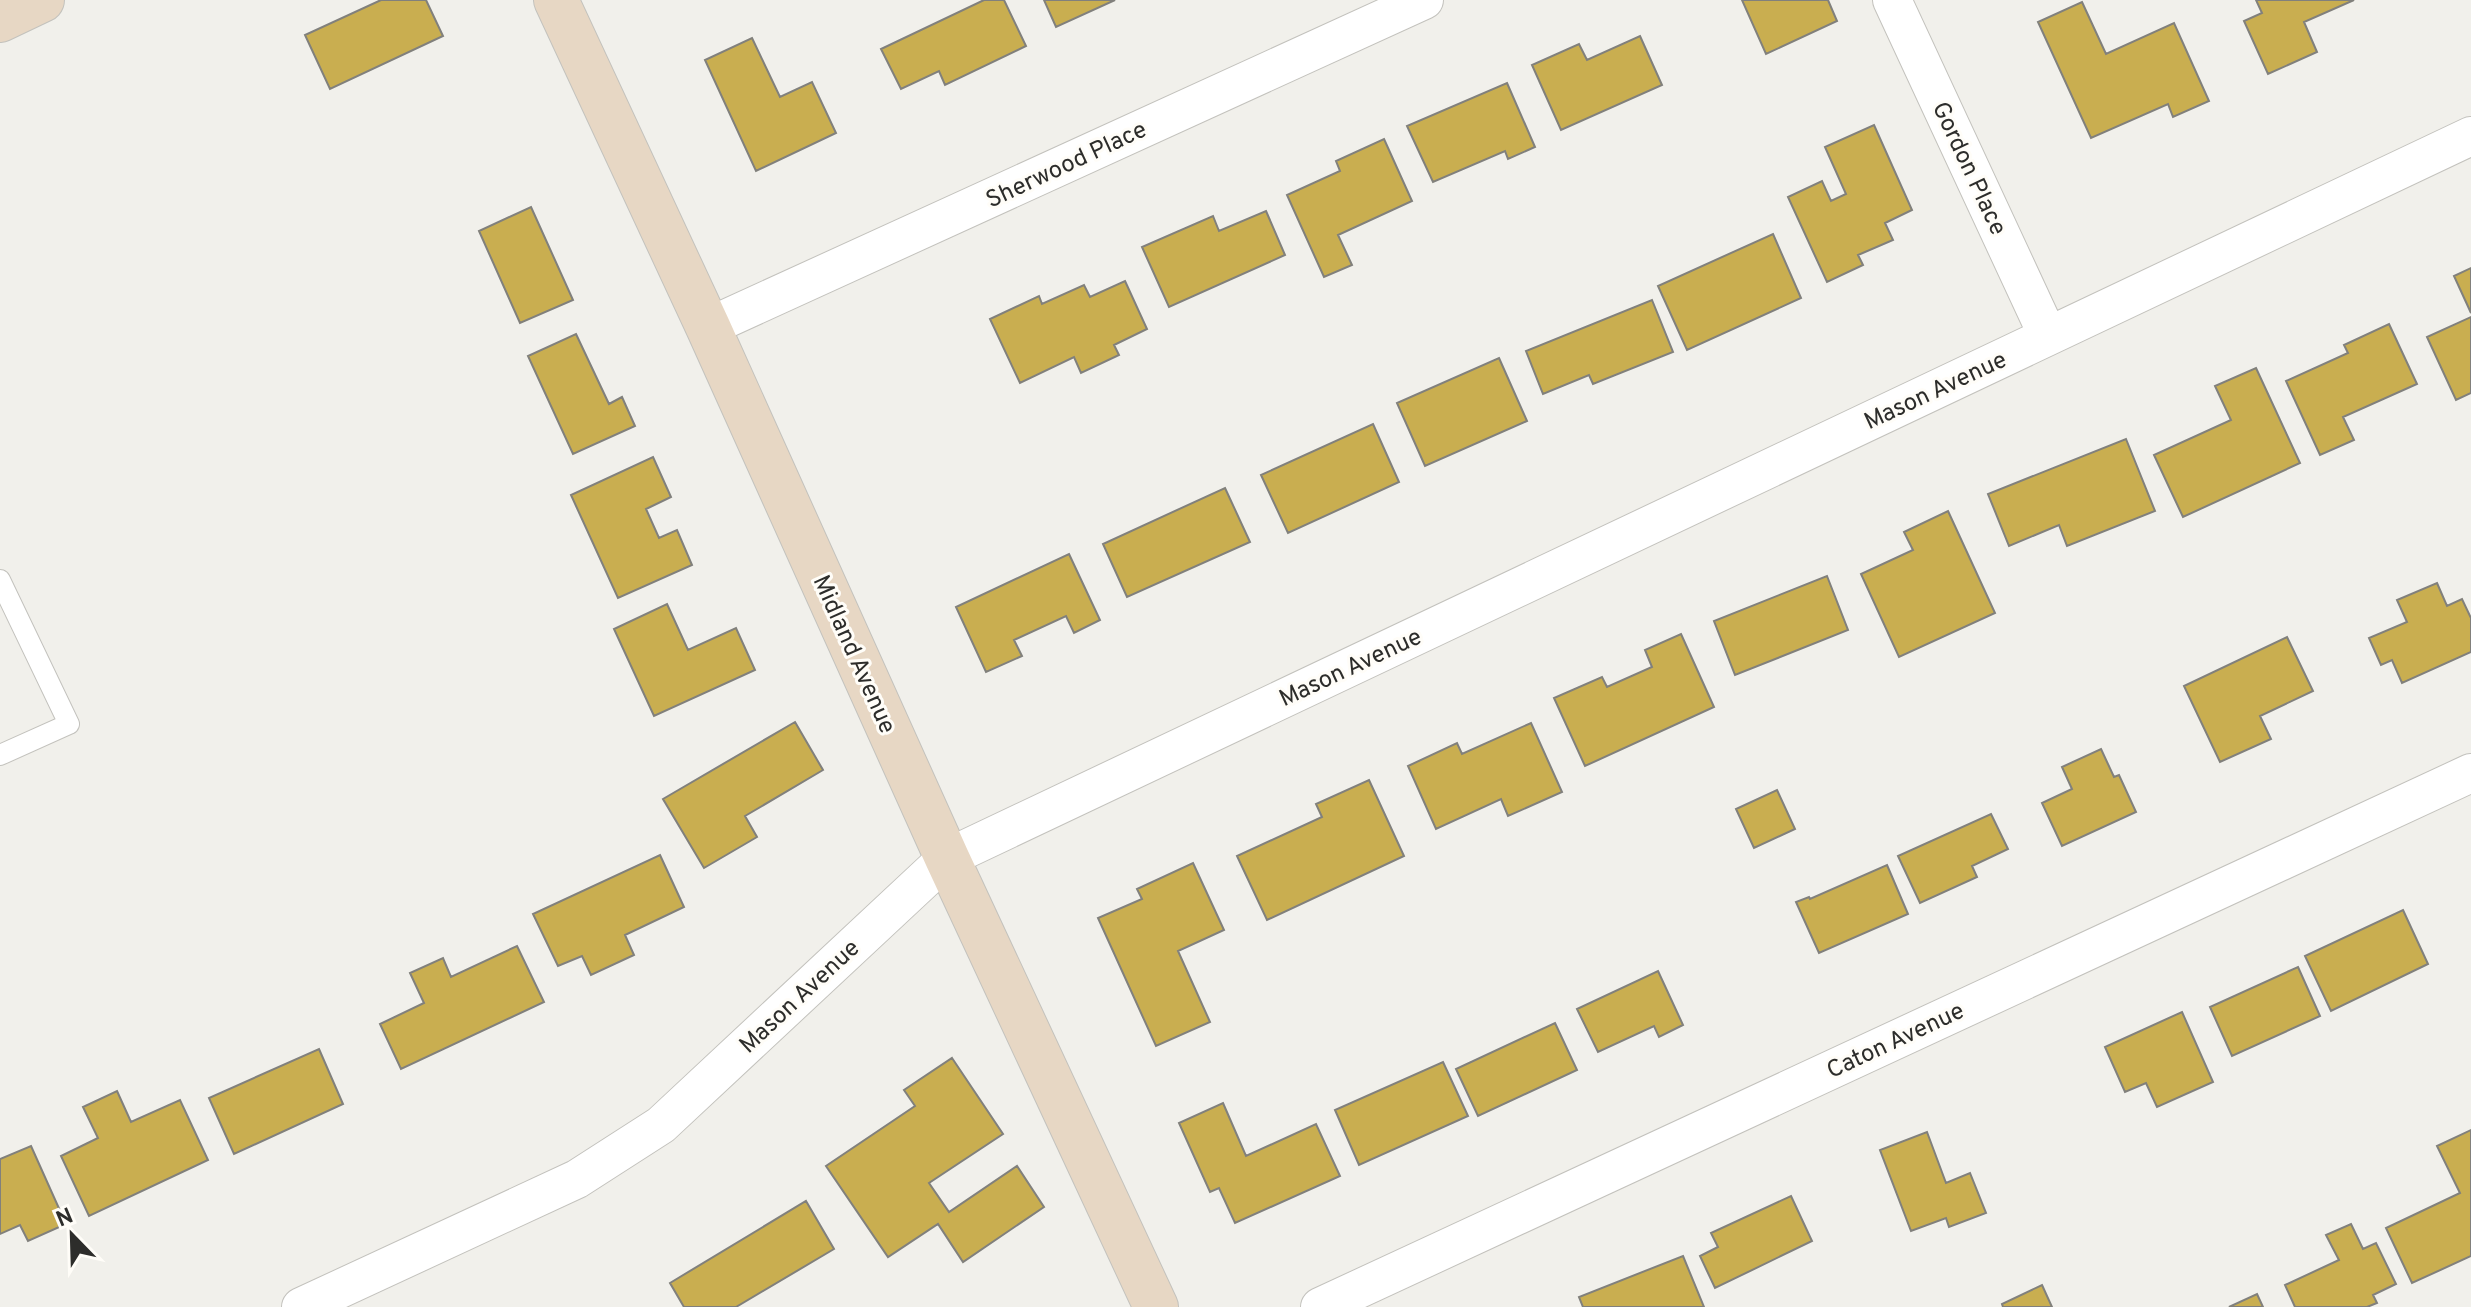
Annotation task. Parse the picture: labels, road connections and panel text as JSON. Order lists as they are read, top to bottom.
{
  "streets": {
    "main road": ["Midland Avenue"],
    "street": [
      "Sherwood Place",
      "Gordon Place",
      "Mason Avenue",
      "Caton Avenue"
    ]
  },
  "crossings": [
    ["Sherwood Place", "Midland Avenue"],
    ["Gordon Place", "Mason Avenue"],
    ["Mason Avenue", "Midland Avenue"]
  ],
  "north": "top left"
}
